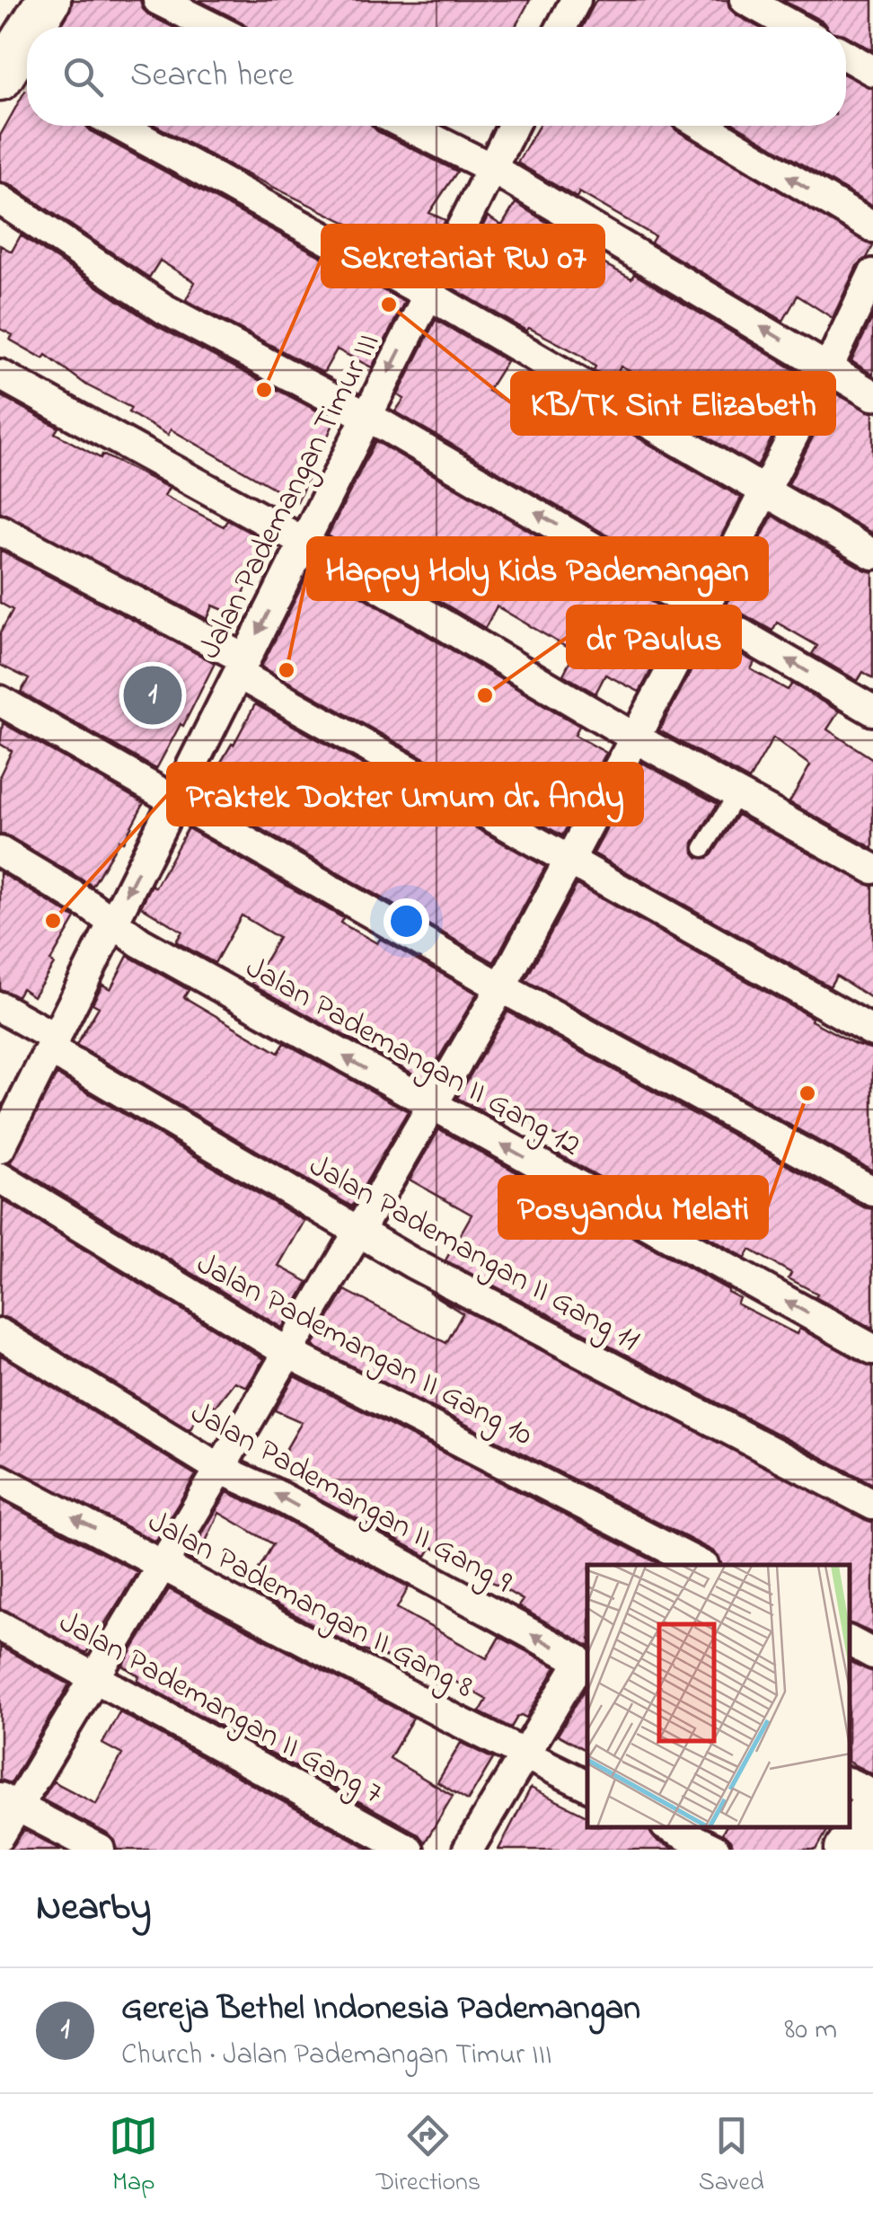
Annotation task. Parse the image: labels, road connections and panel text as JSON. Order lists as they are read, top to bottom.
{
  "streets": {
    "street": [
      "Jalan Pademangan Timur III",
      "Jalan Pademangan II Gang 12",
      "Jalan Pademangan II Gang 11",
      "Jalan Pademangan II Gang 10",
      "Jalan Pademangan II Gang 9",
      "Jalan Pademangan II Gang 8",
      "Jalan Pademangan II Gang 7"
    ]
  },
  "crossings": [
    ["Jalan Pademangan Timur III", "Jalan Pademangan II Gang 12"],
    ["Jalan Pademangan Timur III", "Jalan Pademangan II Gang 11"],
    ["Jalan Pademangan II Gang 9", "Jalan Pademangan II Gang 8"]
  ],
  "one_way": ["Jalan Pademangan Timur III", "Jalan Pademangan II Gang 9"],
  "places": [
    "KB/TK Sint Elizabeth",
    "Sekretariat RW 07",
    "Happy Holy Kids Pademangan",
    "dr Paulus",
    "Praktek Dokter Umum dr. Andy",
    "Posyandu Melati"
  ],
  "page": {
    "search": "Search here",
    "pins": "1",
    "heading": "Nearby",
    "list": [
      {
        "mark": "1",
        "name": "Gereja Bethel Indonesia Pademangan",
        "note": "Church · Jalan Pademangan Timur III",
        "value": "80 m"
      }
    ],
    "nav": ["Map", "Directions", "Saved"]
  }
}
